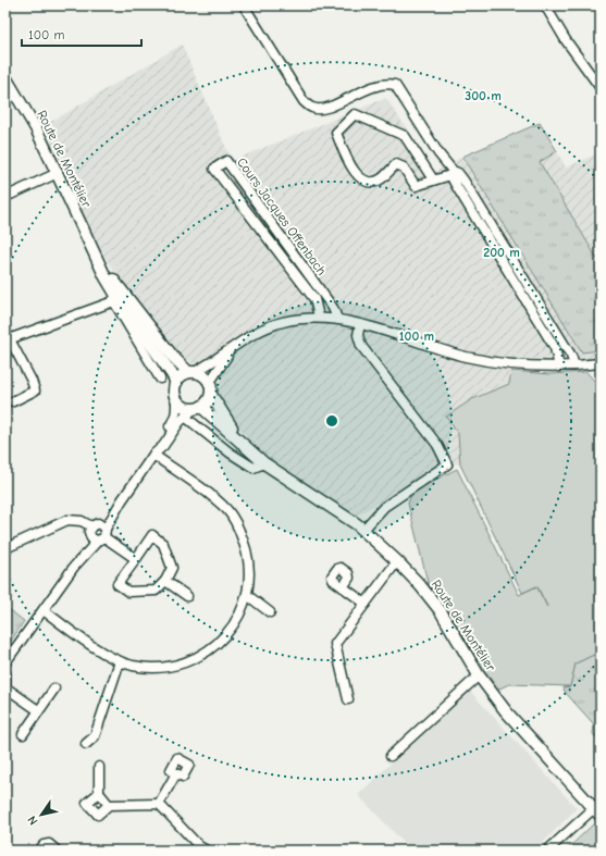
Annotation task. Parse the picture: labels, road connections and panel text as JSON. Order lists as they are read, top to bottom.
{
  "streets": {
    "main road": ["Route de Montélier"],
    "street": ["Cours Jacques Offenbach"]
  },
  "scale_bar": "100 m",
  "north": "bottom left",
  "rings": ["300 m", "200 m", "100 m"]
}
